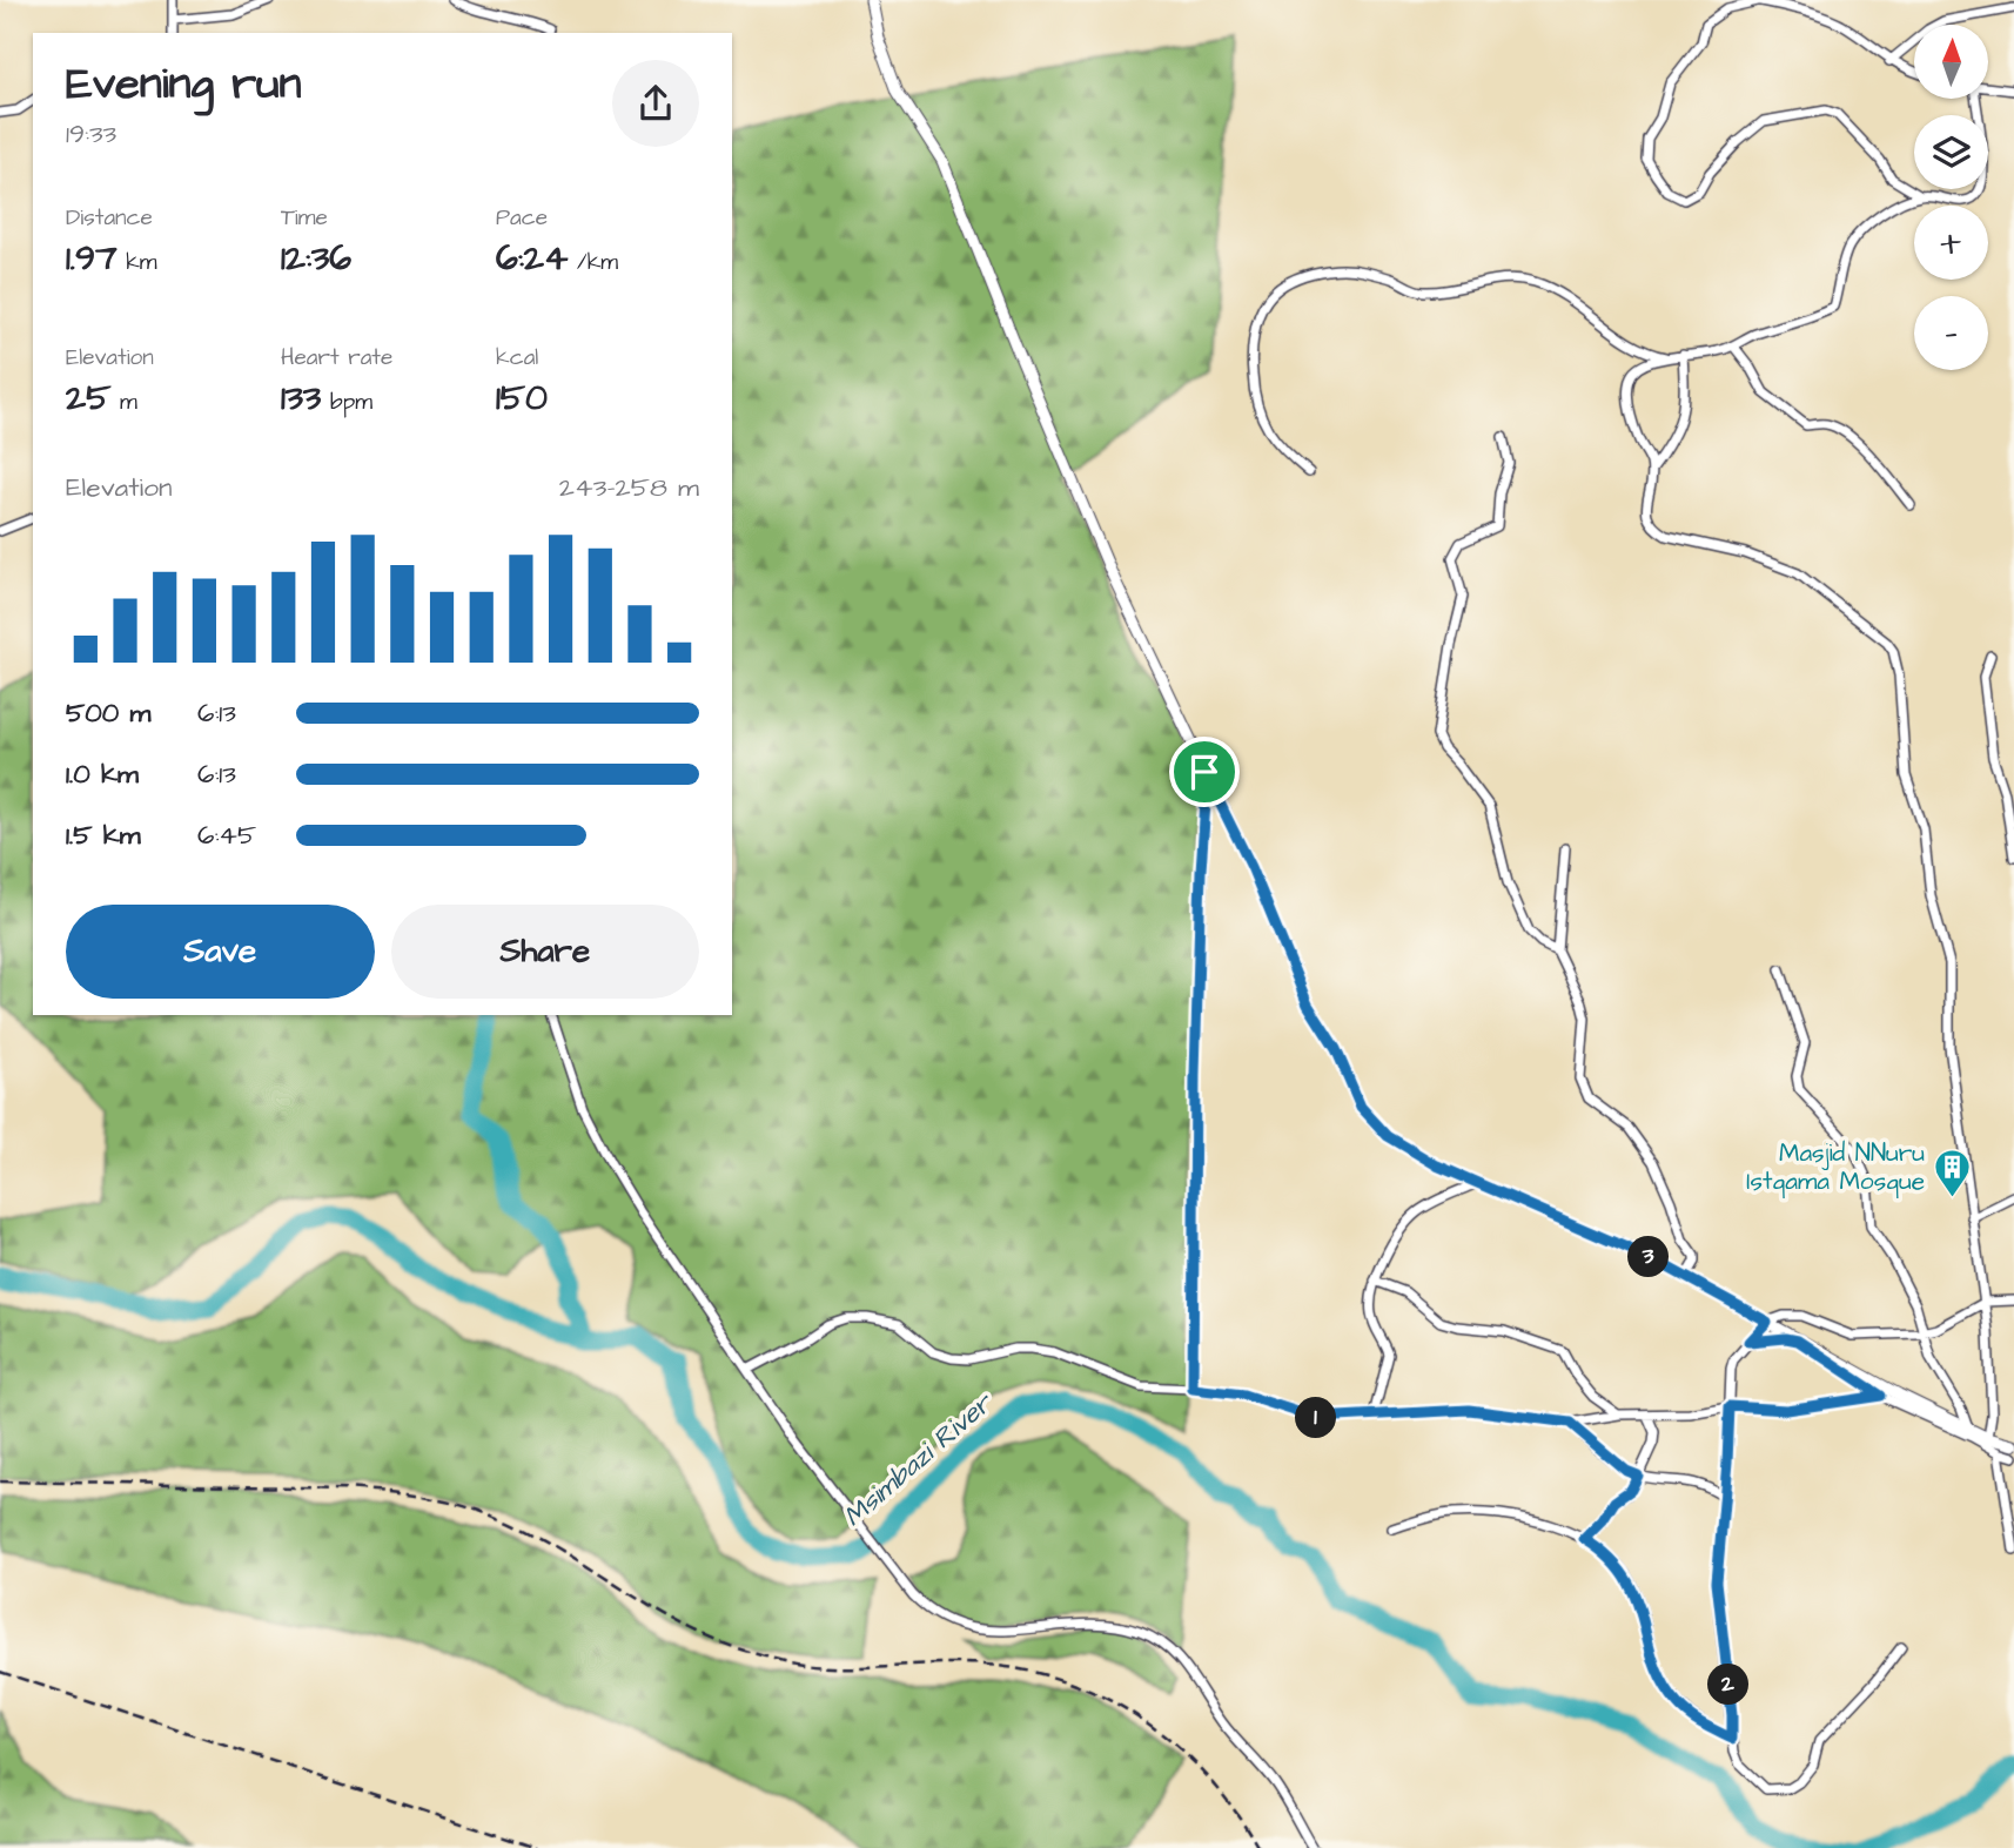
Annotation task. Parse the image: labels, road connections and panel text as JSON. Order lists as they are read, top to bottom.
{
  "water": ["Msimbazi River"],
  "places": {
    "building": ["Masjid NNuru Istqama Mosque"]
  },
  "north": "top",
  "page": {
    "map_buttons": ["+", "−"],
    "heading": ["Evening run", "19:33"],
    "stats": [
      ["Distance", "1.97 km"],
      ["Time", "12:36"],
      ["Pace", "6:24 /km"],
      ["Elevation", "25 m"],
      ["Heart rate", "133 bpm"],
      ["kcal", "150"]
    ],
    "chart": ["Elevation", "243–258 m"],
    "list": [
      {
        "name": "500 m",
        "note": "6:13"
      },
      {
        "name": "1.0 km",
        "note": "6:13"
      },
      {
        "name": "1.5 km",
        "note": "6:45"
      }
    ],
    "buttons": ["Save", "Share"],
    "pins": ["3", "1", "2"]
  }
}
